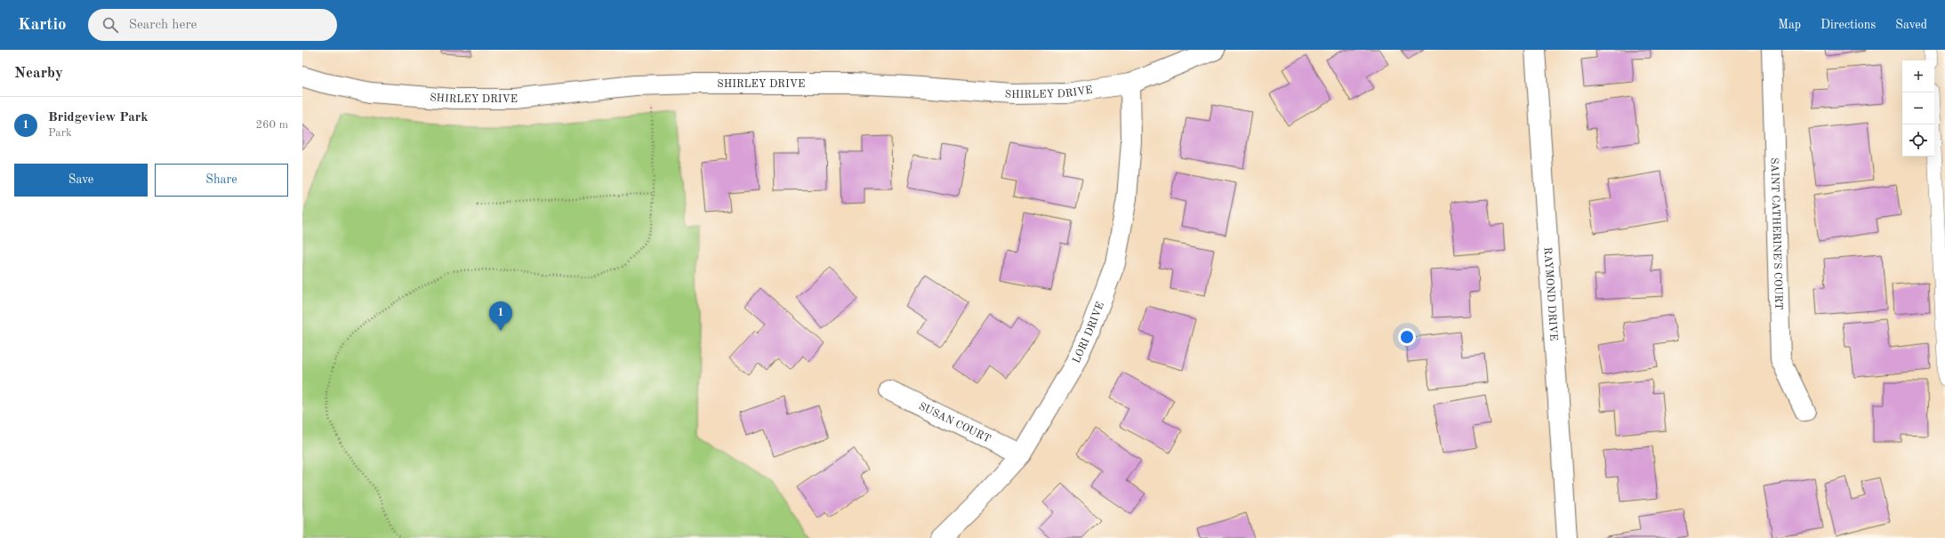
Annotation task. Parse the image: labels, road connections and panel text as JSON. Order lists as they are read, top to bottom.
{
  "streets": {
    "street": [
      "SHIRLEY DRIVE",
      "SAINT CATHERINE'S COURT",
      "RAYMOND DRIVE",
      "LORI DRIVE",
      "SUSAN COURT"
    ]
  },
  "crossings": [
    ["SHIRLEY DRIVE", "LORI DRIVE"],
    ["LORI DRIVE", "SUSAN COURT"]
  ],
  "page": {
    "header": "Kartio",
    "search": "Search here",
    "nav": ["Map", "Directions", "Saved"],
    "heading": "Nearby",
    "map_buttons": ["+", "−"],
    "list": [
      {
        "mark": "1",
        "name": "Bridgeview Park",
        "note": "Park",
        "value": "260 m"
      }
    ],
    "buttons": ["Save", "Share"],
    "pins": "1"
  }
}
